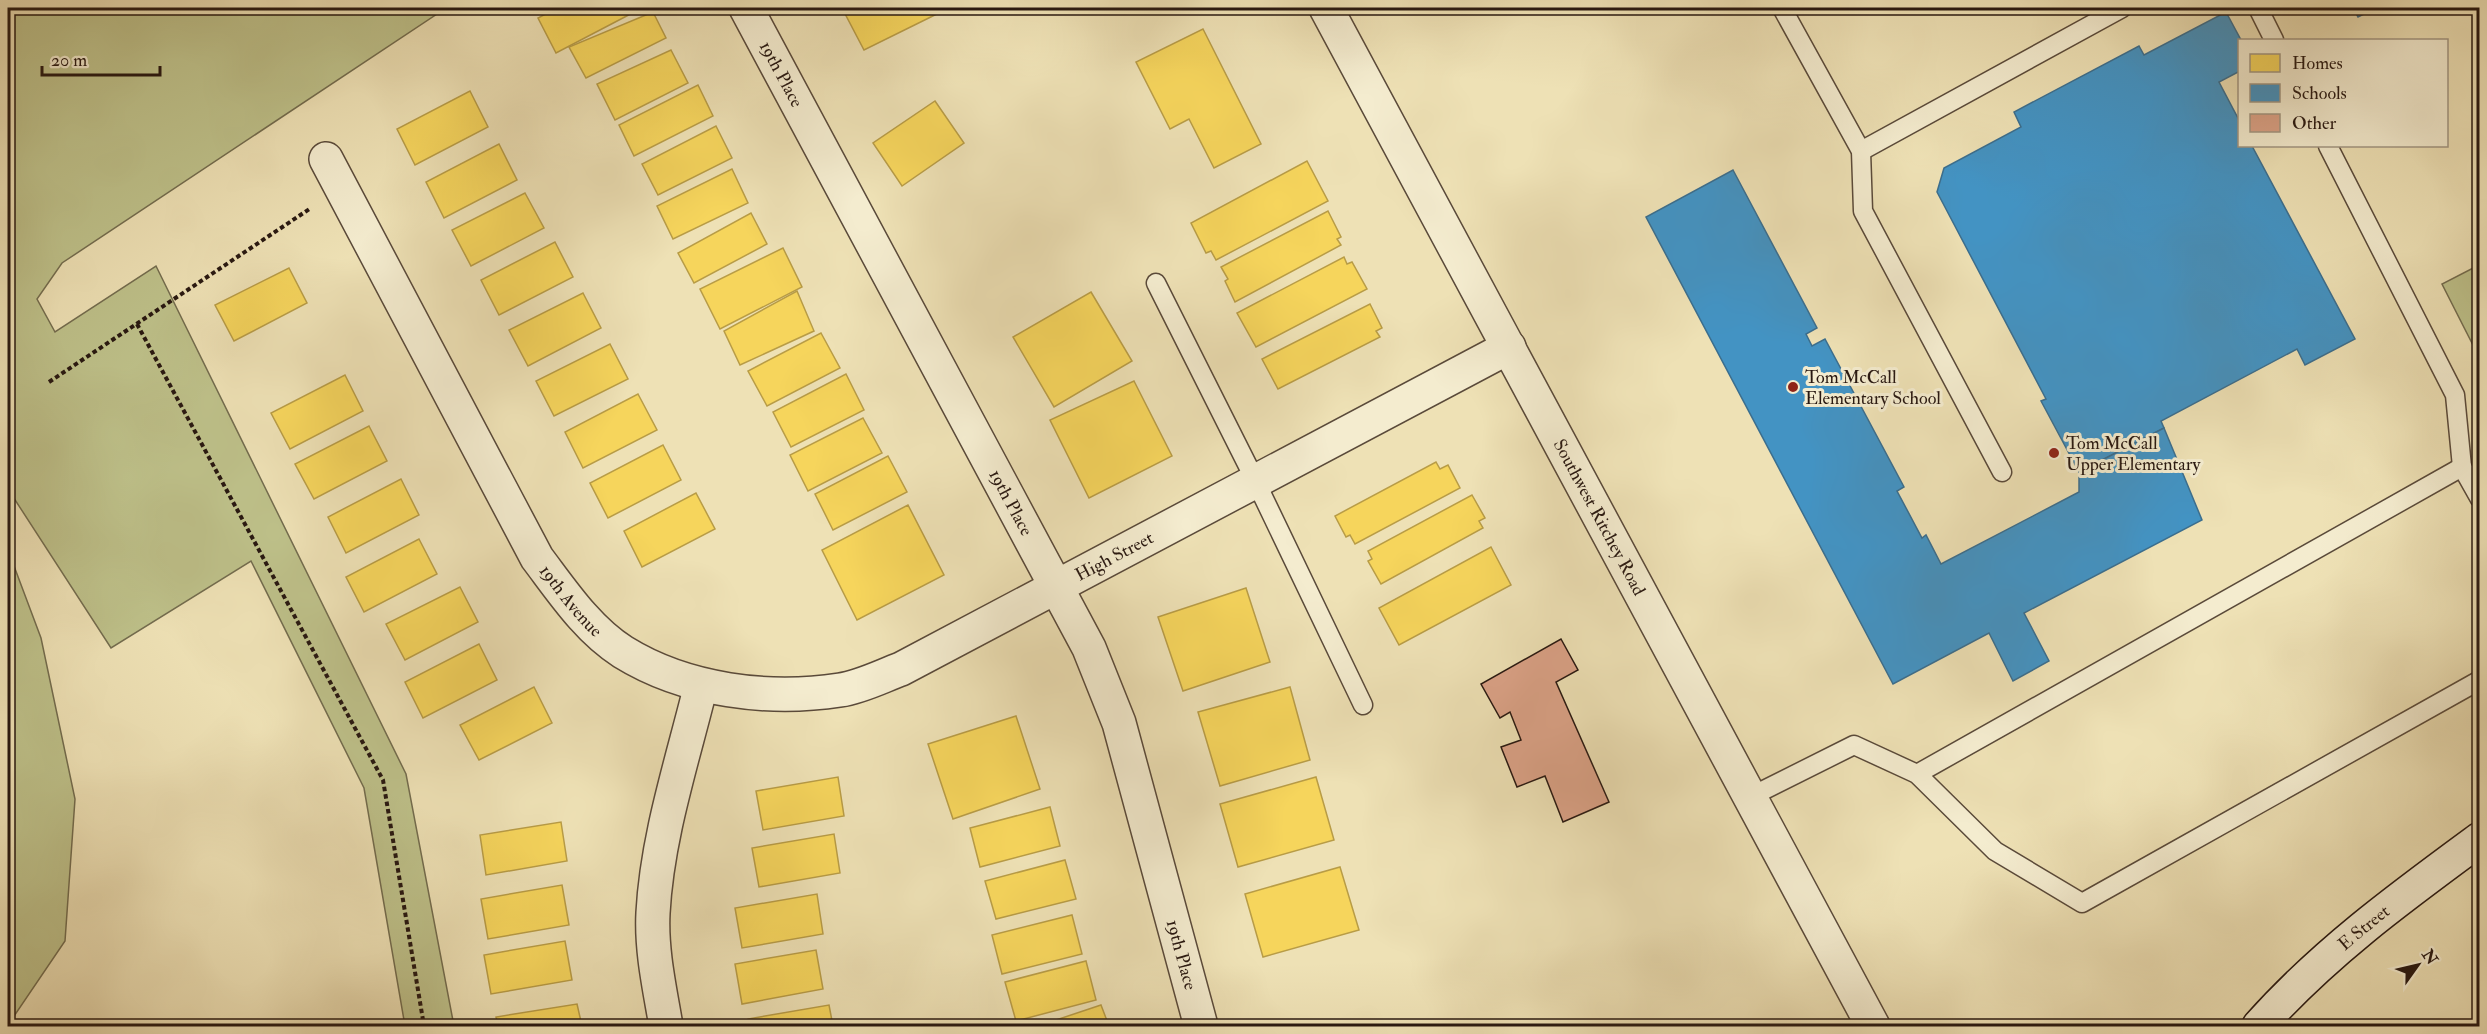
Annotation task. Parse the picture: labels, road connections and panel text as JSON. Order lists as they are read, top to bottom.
{
  "streets": {
    "street": [
      "19th Place",
      "Southwest Ritchey Road",
      "High Street",
      "19th Avenue",
      "E Street"
    ]
  },
  "crossings": [
    ["19th Place", "High Street"],
    ["Southwest Ritchey Road", "High Street"],
    ["High Street", "19th Avenue"]
  ],
  "places": ["Tom McCall Elementary School", "Tom McCall Upper Elementary"],
  "legend": ["Homes", "Schools", "Other"],
  "scale_bar": "20 m",
  "north": "top right"
}
